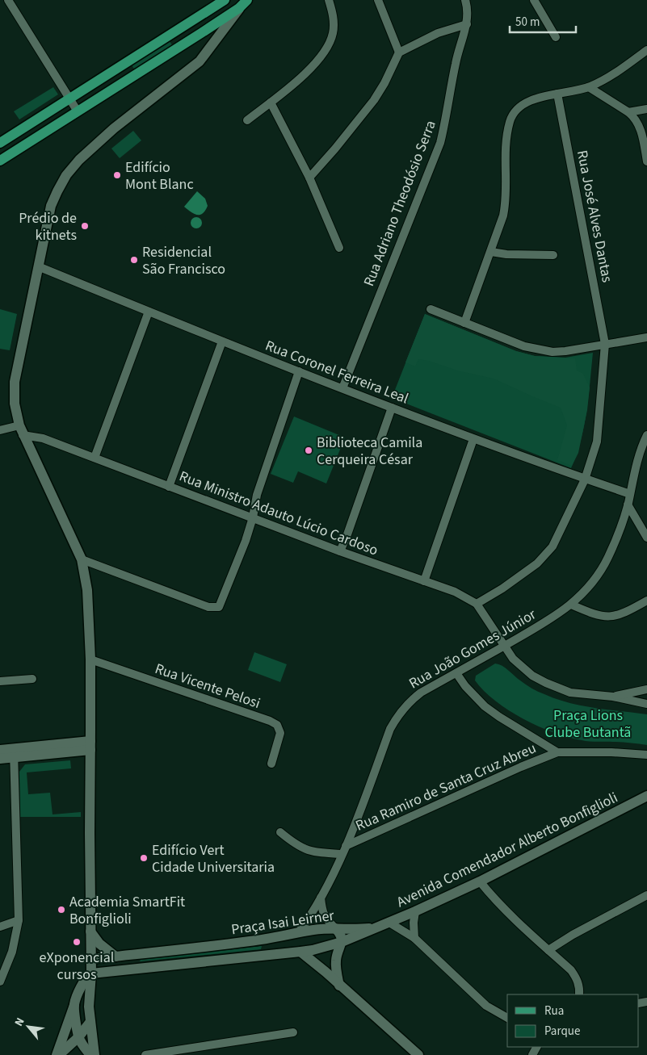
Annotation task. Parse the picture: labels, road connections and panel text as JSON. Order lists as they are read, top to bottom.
{
  "streets": {
    "main road": ["Avenida Comendador Alberto Bonfiglioli", "Praça Isai Leirner"],
    "street": [
      "Rua Adriano Theodósio Serra",
      "Rua José Alves Dantas",
      "Rua Coronel Ferreira Leal",
      "Rua Ministro Adauto Lúcio Cardoso",
      "Rua João Gomes Júnior",
      "Rua Vicente Pelosi",
      "Rua Ramiro de Santa Cruz Abreu"
    ]
  },
  "crossings": [
    ["Rua Adriano Theodósio Serra", "Rua Coronel Ferreira Leal"],
    ["Rua José Alves Dantas", "Rua Coronel Ferreira Leal"],
    ["Rua José Alves Dantas", "Rua Ministro Adauto Lúcio Cardoso"],
    ["Rua Coronel Ferreira Leal", "Rua João Gomes Júnior"],
    ["Rua Ministro Adauto Lúcio Cardoso", "Rua João Gomes Júnior"],
    ["Rua João Gomes Júnior", "Rua Ramiro de Santa Cruz Abreu"],
    ["Rua João Gomes Júnior", "Praça Isai Leirner"],
    ["Avenida Comendador Alberto Bonfiglioli", "Praça Isai Leirner"]
  ],
  "parks": ["Praça Lions Clube Butantã"],
  "places": [
    "Edifício Mont Blanc",
    "Prédio de kitnets",
    "Residencial São Francisco",
    "Biblioteca Camila Cerqueira César",
    "Edifício Vert Cidade Universitaria",
    "Academia SmartFit Bonfiglioli",
    "eXponencial cursos"
  ],
  "legend": ["Rua", "Parque"],
  "scale_bar": "50 m",
  "north": "top left"
}
